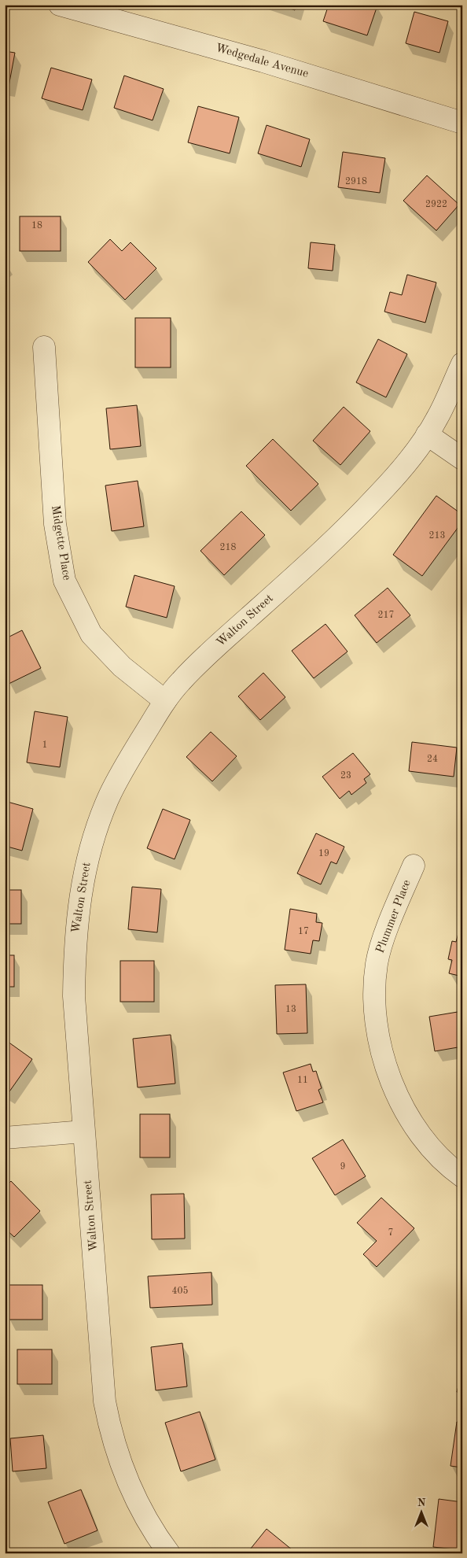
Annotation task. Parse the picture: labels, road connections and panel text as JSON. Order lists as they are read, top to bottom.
{
  "streets": {
    "street": [
      "Wedgedale Avenue",
      "Midgette Place",
      "Walton Street",
      "Plummer Place"
    ]
  },
  "crossings": [
    ["Midgette Place", "Walton Street"]
  ],
  "house_numbers": [
    "2918",
    "2922",
    "18",
    "213",
    "218",
    "217",
    "1",
    "24",
    "23",
    "19",
    "17",
    "13",
    "11",
    "9",
    "7",
    "405"
  ],
  "north": "top"
}
